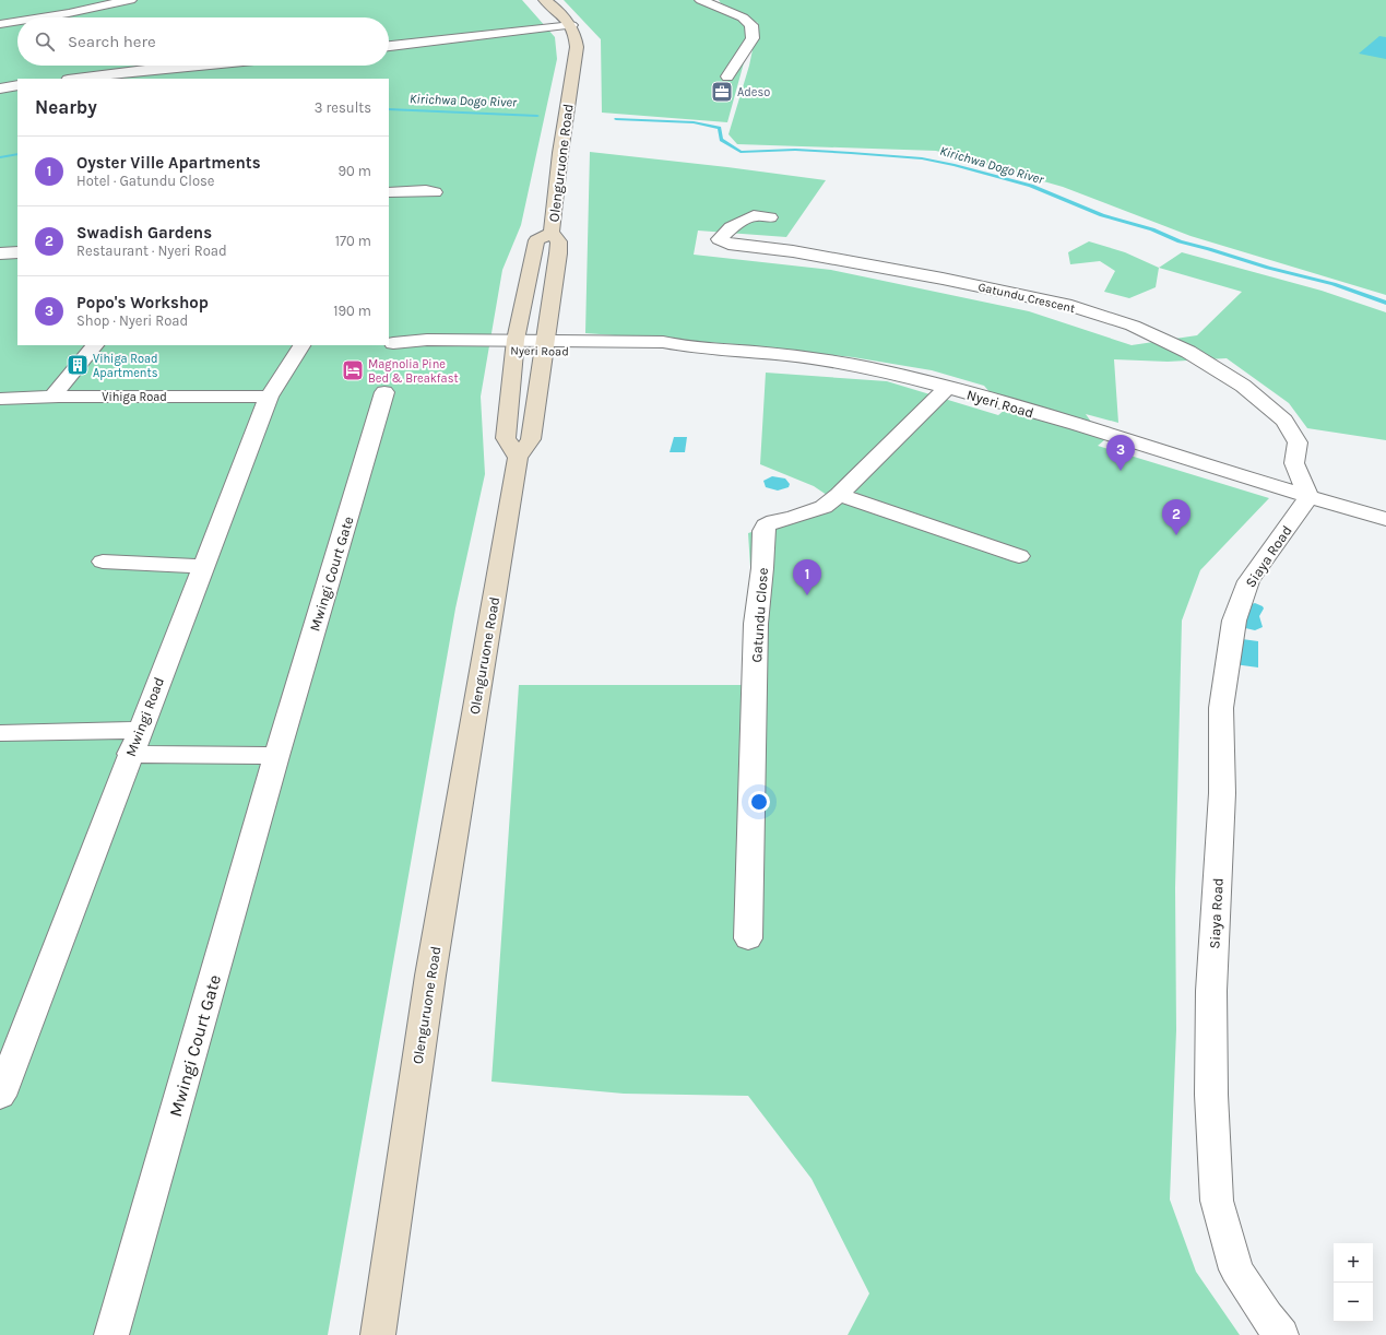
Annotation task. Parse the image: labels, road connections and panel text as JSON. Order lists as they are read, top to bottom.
{
  "streets": {
    "street": [
      "Olenguruone Road",
      "Gatundu Crescent",
      "Nyeri Road",
      "Vihiga Road",
      "Siaya Road",
      "Mwingi Court Gate",
      "Gatundu Close",
      "Mwingi Road"
    ]
  },
  "crossings": [
    ["Olenguruone Road", "Nyeri Road"],
    ["Gatundu Crescent", "Nyeri Road"],
    ["Gatundu Crescent", "Siaya Road"],
    ["Nyeri Road", "Siaya Road"],
    ["Nyeri Road", "Gatundu Close"],
    ["Vihiga Road", "Mwingi Road"]
  ],
  "water": ["Kirichwa Dogo River"],
  "places": {
    "office": ["Adeso"],
    "building": ["Vihiga Road Apartments"],
    "hotel": ["Magnolia Pine Bed & Breakfast"]
  },
  "page": {
    "search": "Search here",
    "heading": ["Nearby", "3 results"],
    "list": [
      {
        "mark": "1",
        "name": "Oyster Ville Apartments",
        "note": "Hotel · Gatundu Close",
        "value": "90 m"
      },
      {
        "mark": "2",
        "name": "Swadish Gardens",
        "note": "Restaurant · Nyeri Road",
        "value": "170 m"
      },
      {
        "mark": "3",
        "name": "Popo's Workshop",
        "note": "Shop · Nyeri Road",
        "value": "190 m"
      }
    ],
    "pins": ["3", "2", "1"],
    "map_buttons": ["+", "−"]
  }
}
